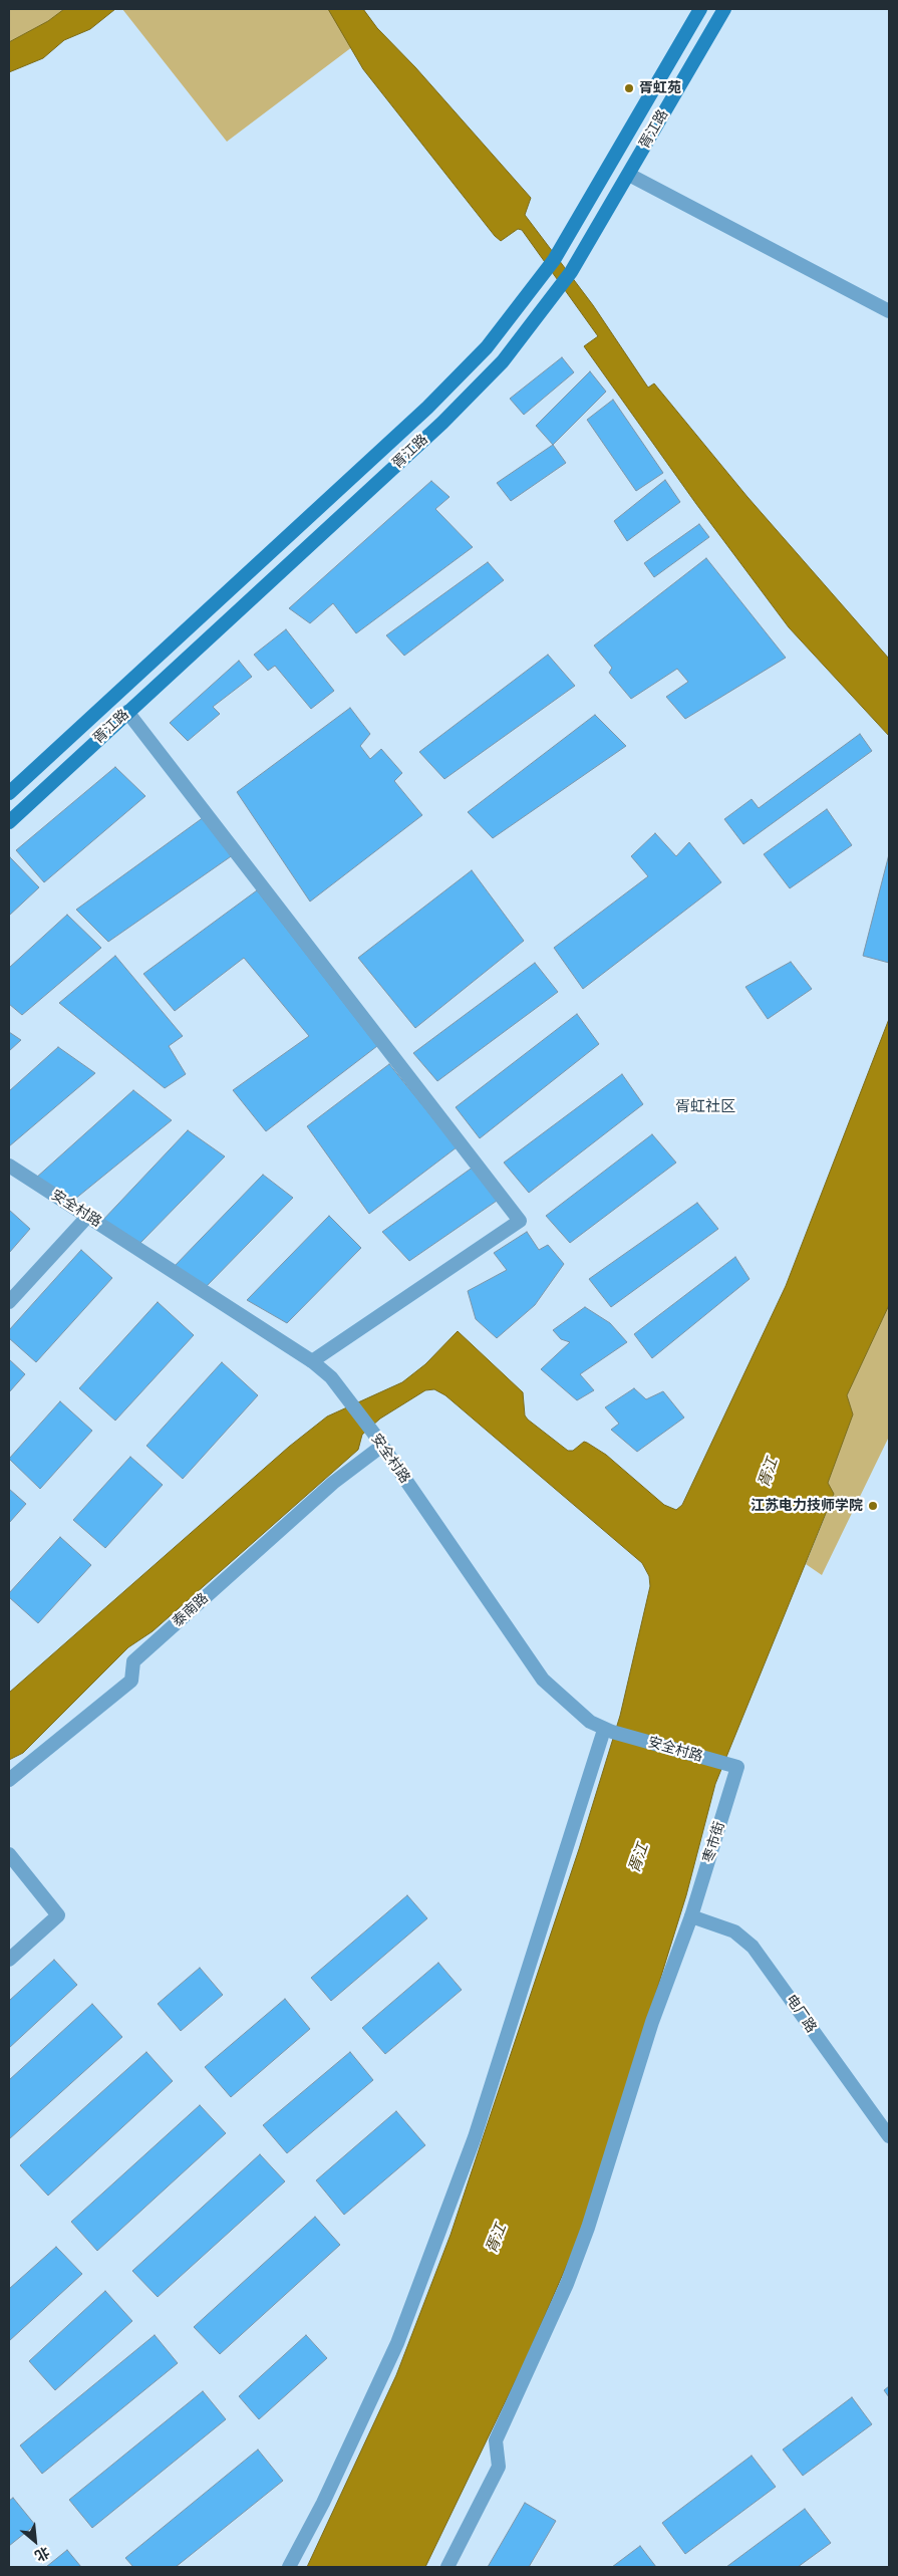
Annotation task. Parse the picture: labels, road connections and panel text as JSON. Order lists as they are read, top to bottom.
{
  "streets": {
    "main road": ["胥江路"],
    "street": [
      "安全村路",
      "泰南路",
      "枣市街",
      "电厂路"
    ]
  },
  "crossings": [
    ["安全村路", "泰南路"],
    ["安全村路", "枣市街"],
    ["枣市街", "电厂路"]
  ],
  "districts": ["胥虹社区"],
  "water": ["胥江"],
  "places": ["胥虹苑", "江苏电力技师学院"],
  "north": "bottom right"
}
